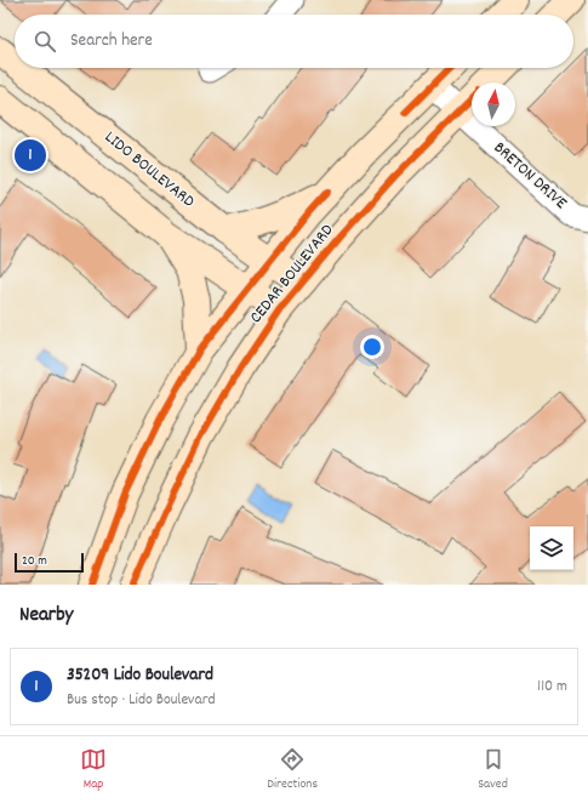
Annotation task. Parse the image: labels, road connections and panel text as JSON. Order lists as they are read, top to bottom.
{
  "streets": {
    "street": ["LIDO BOULEVARD", "BRETON DRIVE", "CEDAR BOULEVARD"]
  },
  "crossings": [
    ["LIDO BOULEVARD", "CEDAR BOULEVARD"],
    ["BRETON DRIVE", "CEDAR BOULEVARD"]
  ],
  "scale_bar": "20 m",
  "north": "top",
  "page": {
    "search": "Search here",
    "pins": "1",
    "scale": "20 m",
    "heading": "Nearby",
    "list": [
      {
        "mark": "1",
        "name": "35209 Lido Boulevard",
        "note": "Bus stop · Lido Boulevard",
        "value": "110 m"
      }
    ],
    "nav": ["Map", "Directions", "Saved"]
  }
}
